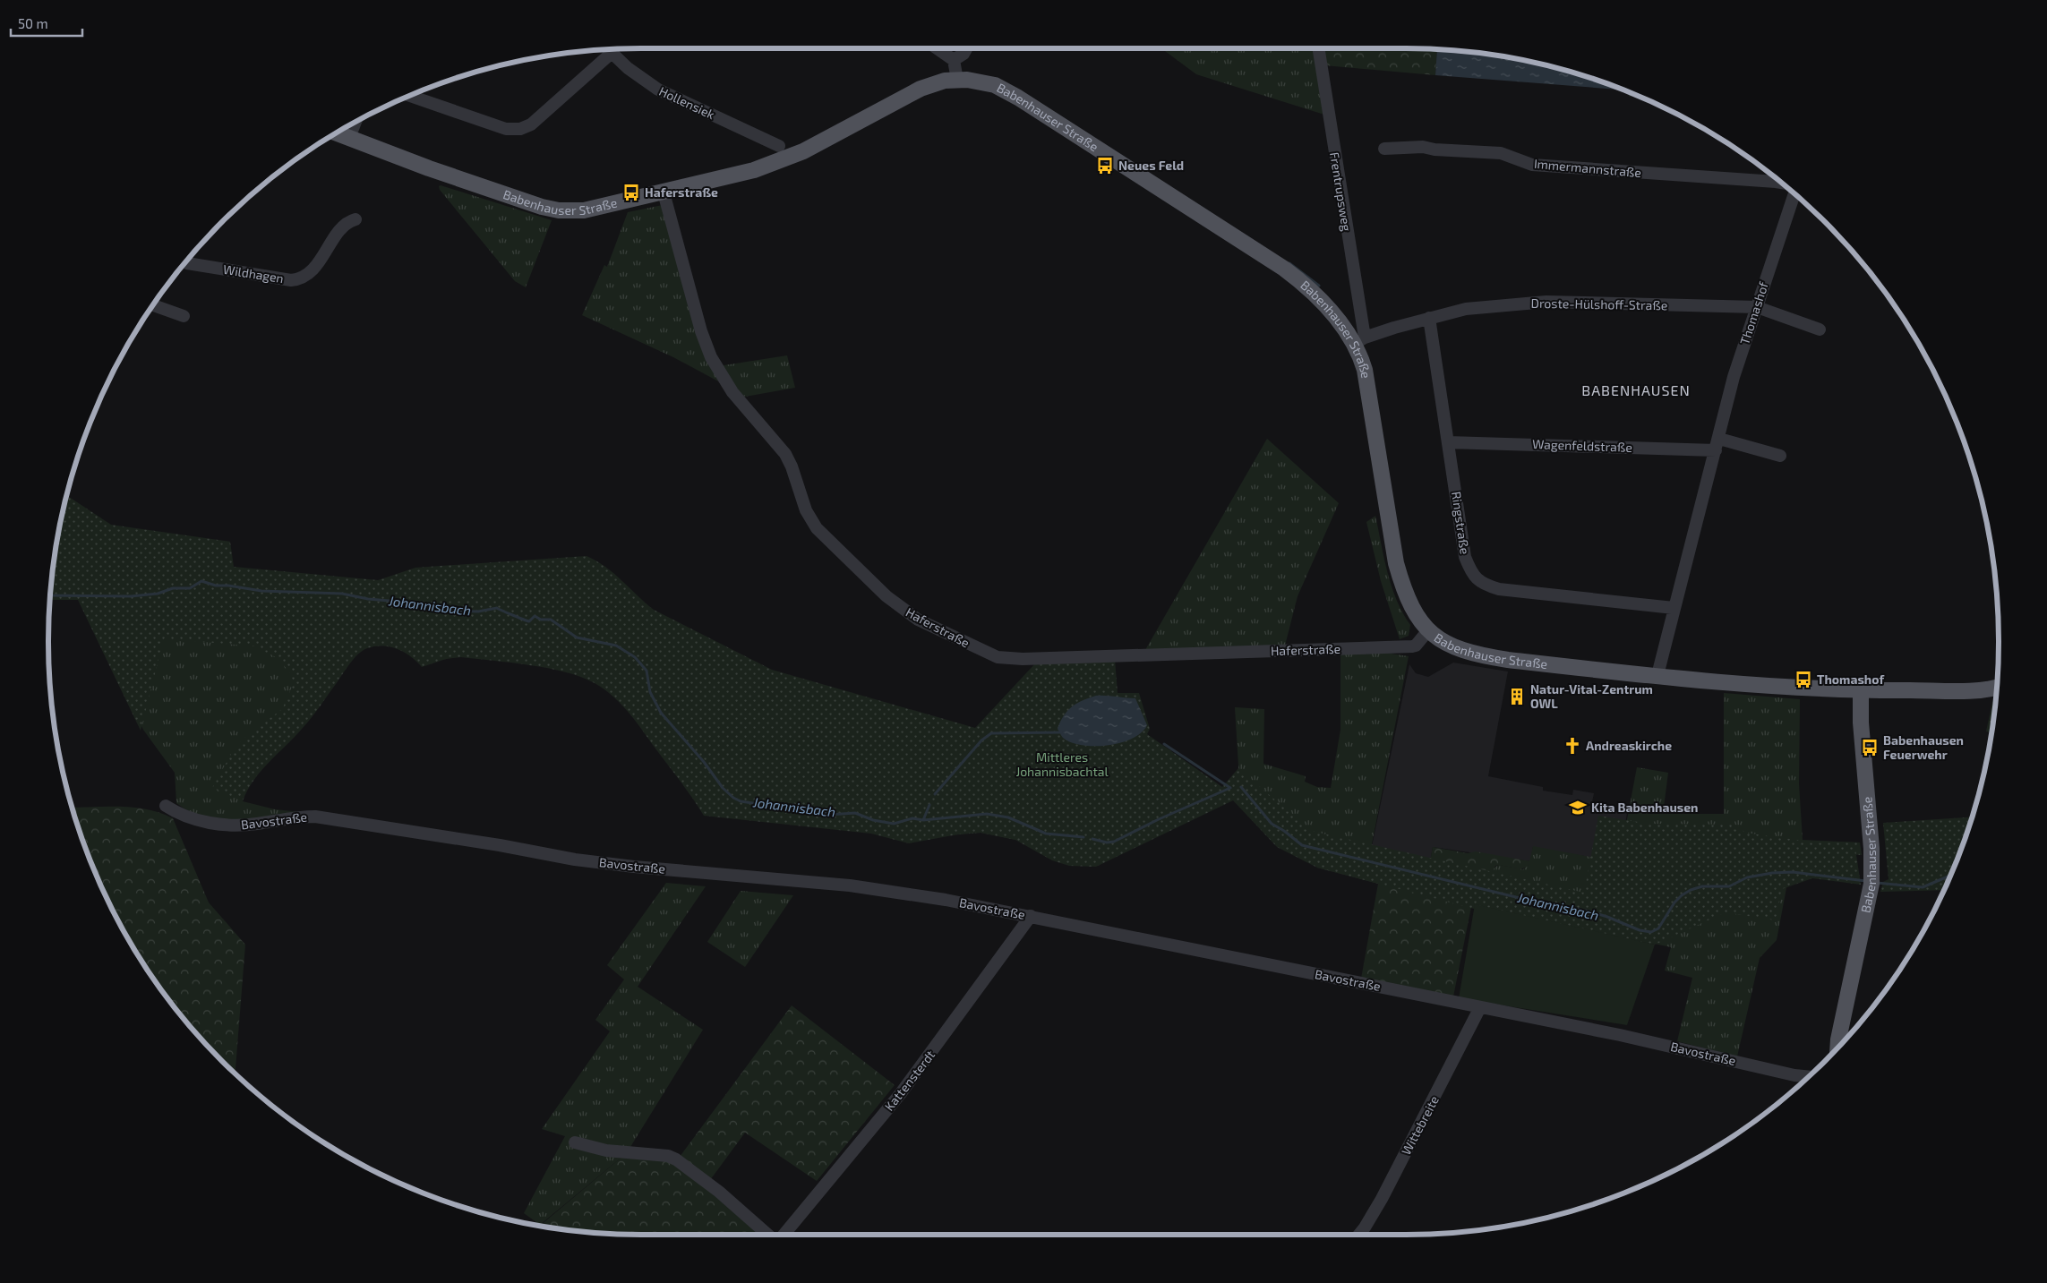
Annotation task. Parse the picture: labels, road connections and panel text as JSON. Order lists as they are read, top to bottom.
{
  "streets": {
    "main road": ["Babenhauser Straße"],
    "street": [
      "Hollensiek",
      "Immermannstraße",
      "Frentrupsweg",
      "Wildhagen",
      "Droste-Hülshoff-Straße",
      "Thomashof",
      "Wagenfeldstraße",
      "Ringstraße",
      "Haferstraße",
      "Bavostraße",
      "Kattensterdt",
      "Wittebreite"
    ]
  },
  "crossings": [
    ["Babenhauser Straße", "Frentrupsweg"],
    ["Babenhauser Straße", "Droste-Hülshoff-Straße"],
    ["Babenhauser Straße", "Thomashof"],
    ["Babenhauser Straße", "Haferstraße"],
    ["Frentrupsweg", "Droste-Hülshoff-Straße"],
    ["Droste-Hülshoff-Straße", "Thomashof"],
    ["Droste-Hülshoff-Straße", "Ringstraße"],
    ["Thomashof", "Wagenfeldstraße"],
    ["Thomashof", "Ringstraße"],
    ["Wagenfeldstraße", "Ringstraße"],
    ["Bavostraße", "Kattensterdt"],
    ["Bavostraße", "Wittebreite"]
  ],
  "districts": ["BABENHAUSEN"],
  "water": ["Johannisbach"],
  "parks": ["Mittleres Johannisbachtal"],
  "places": {
    "bus stop": [
      "Neues Feld",
      "Haferstraße",
      "Thomashof",
      "Babenhausen Feuerwehr"
    ],
    "building": ["Natur-Vital-Zentrum OWL"],
    "church": ["Andreaskirche"],
    "school or university": ["Kita Babenhausen"]
  },
  "scale_bar": "50 m"
}
